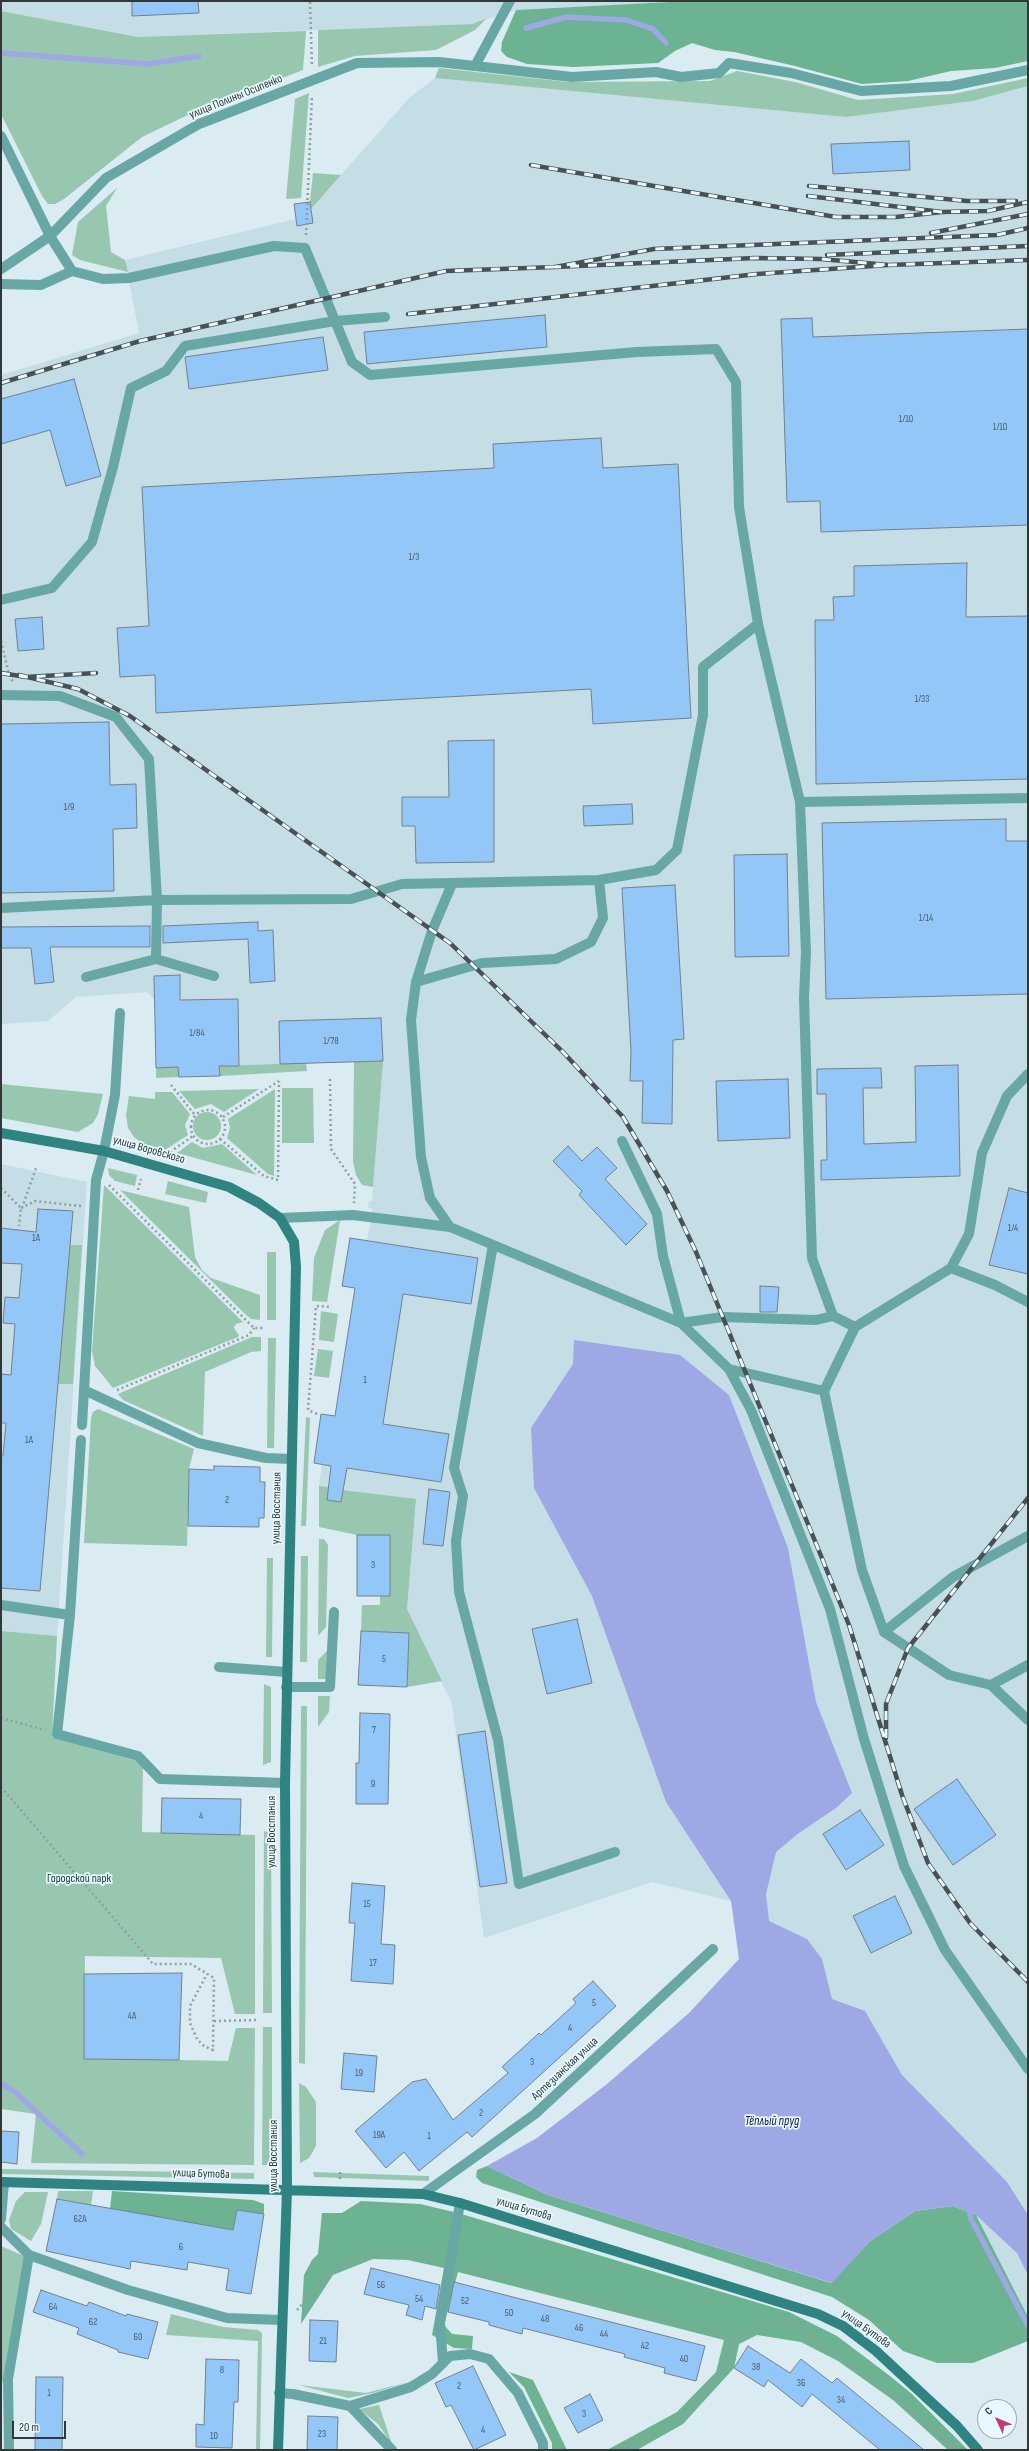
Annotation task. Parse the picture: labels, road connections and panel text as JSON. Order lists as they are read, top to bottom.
{
  "streets": {
    "street": [
      "улица Полины Осипенко",
      "улица Воровского",
      "улица Восстания",
      "Артезианская улица",
      "улица Бутова"
    ]
  },
  "crossings": [
    ["улица Воровского", "улица Восстания"],
    ["улица Восстания", "улица Бутова"],
    ["Артезианская улица", "улица Бутова"]
  ],
  "water": ["Тёплый пруд"],
  "parks": ["Городской парк"],
  "house_numbers": [
    "1/10",
    "1/10",
    "1/3",
    "1/33",
    "1/9",
    "1/14",
    "1/84",
    "1/78",
    "1/4",
    "1А",
    "1",
    "1А",
    "2",
    "3",
    "5",
    "7",
    "9",
    "4",
    "15",
    "17",
    "5",
    "4А",
    "4",
    "3",
    "19",
    "2",
    "19А",
    "1",
    "62А",
    "6",
    "56",
    "54",
    "52",
    "64",
    "50",
    "48",
    "62",
    "46",
    "44",
    "60",
    "21",
    "42",
    "40",
    "38",
    "8",
    "36",
    "2",
    "1",
    "34",
    "3",
    "4",
    "23",
    "10"
  ],
  "scale_bar": "20 m",
  "north": "top left"
}
